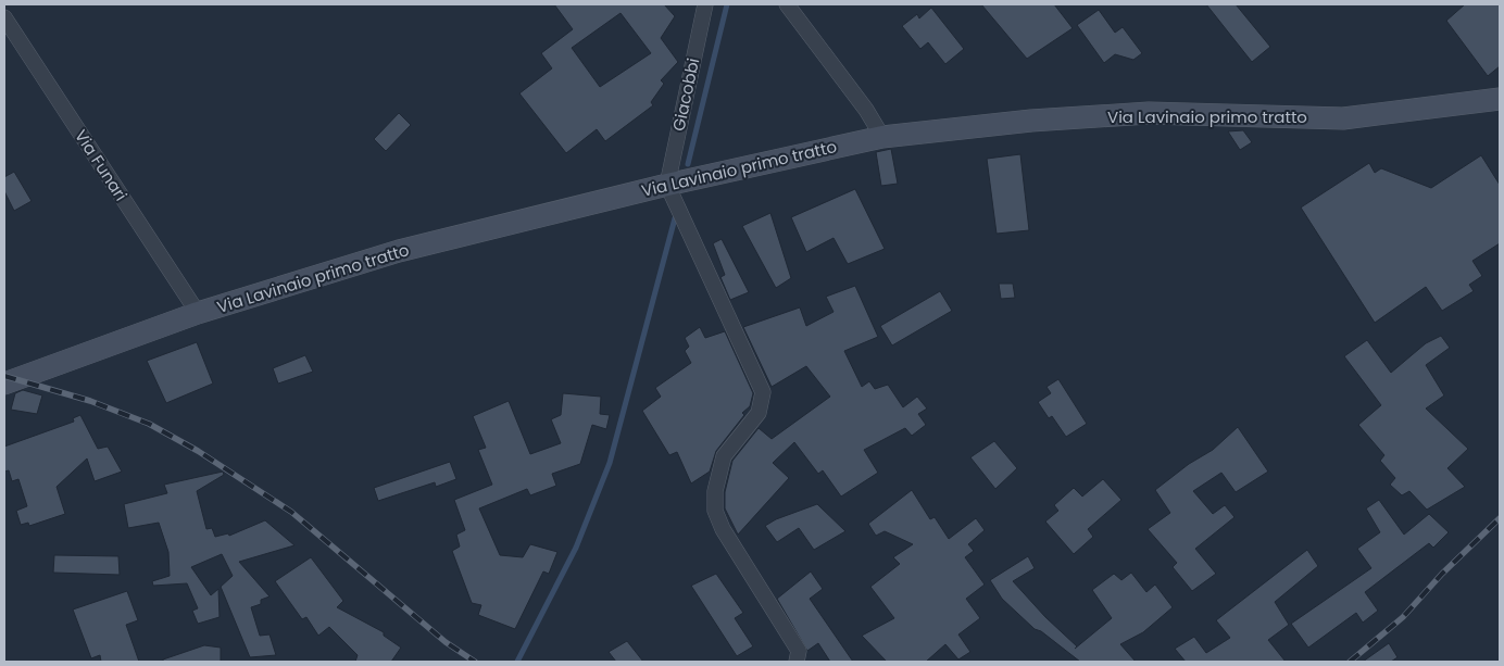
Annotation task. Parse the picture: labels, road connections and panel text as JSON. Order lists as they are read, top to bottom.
{
  "streets": {
    "street": ["Giacobbi", "Via Lavinaio primo tratto", "Via Funari"]
  },
  "crossings": [
    ["Giacobbi", "Via Lavinaio primo tratto"],
    ["Via Lavinaio primo tratto", "Via Funari"]
  ]
}
